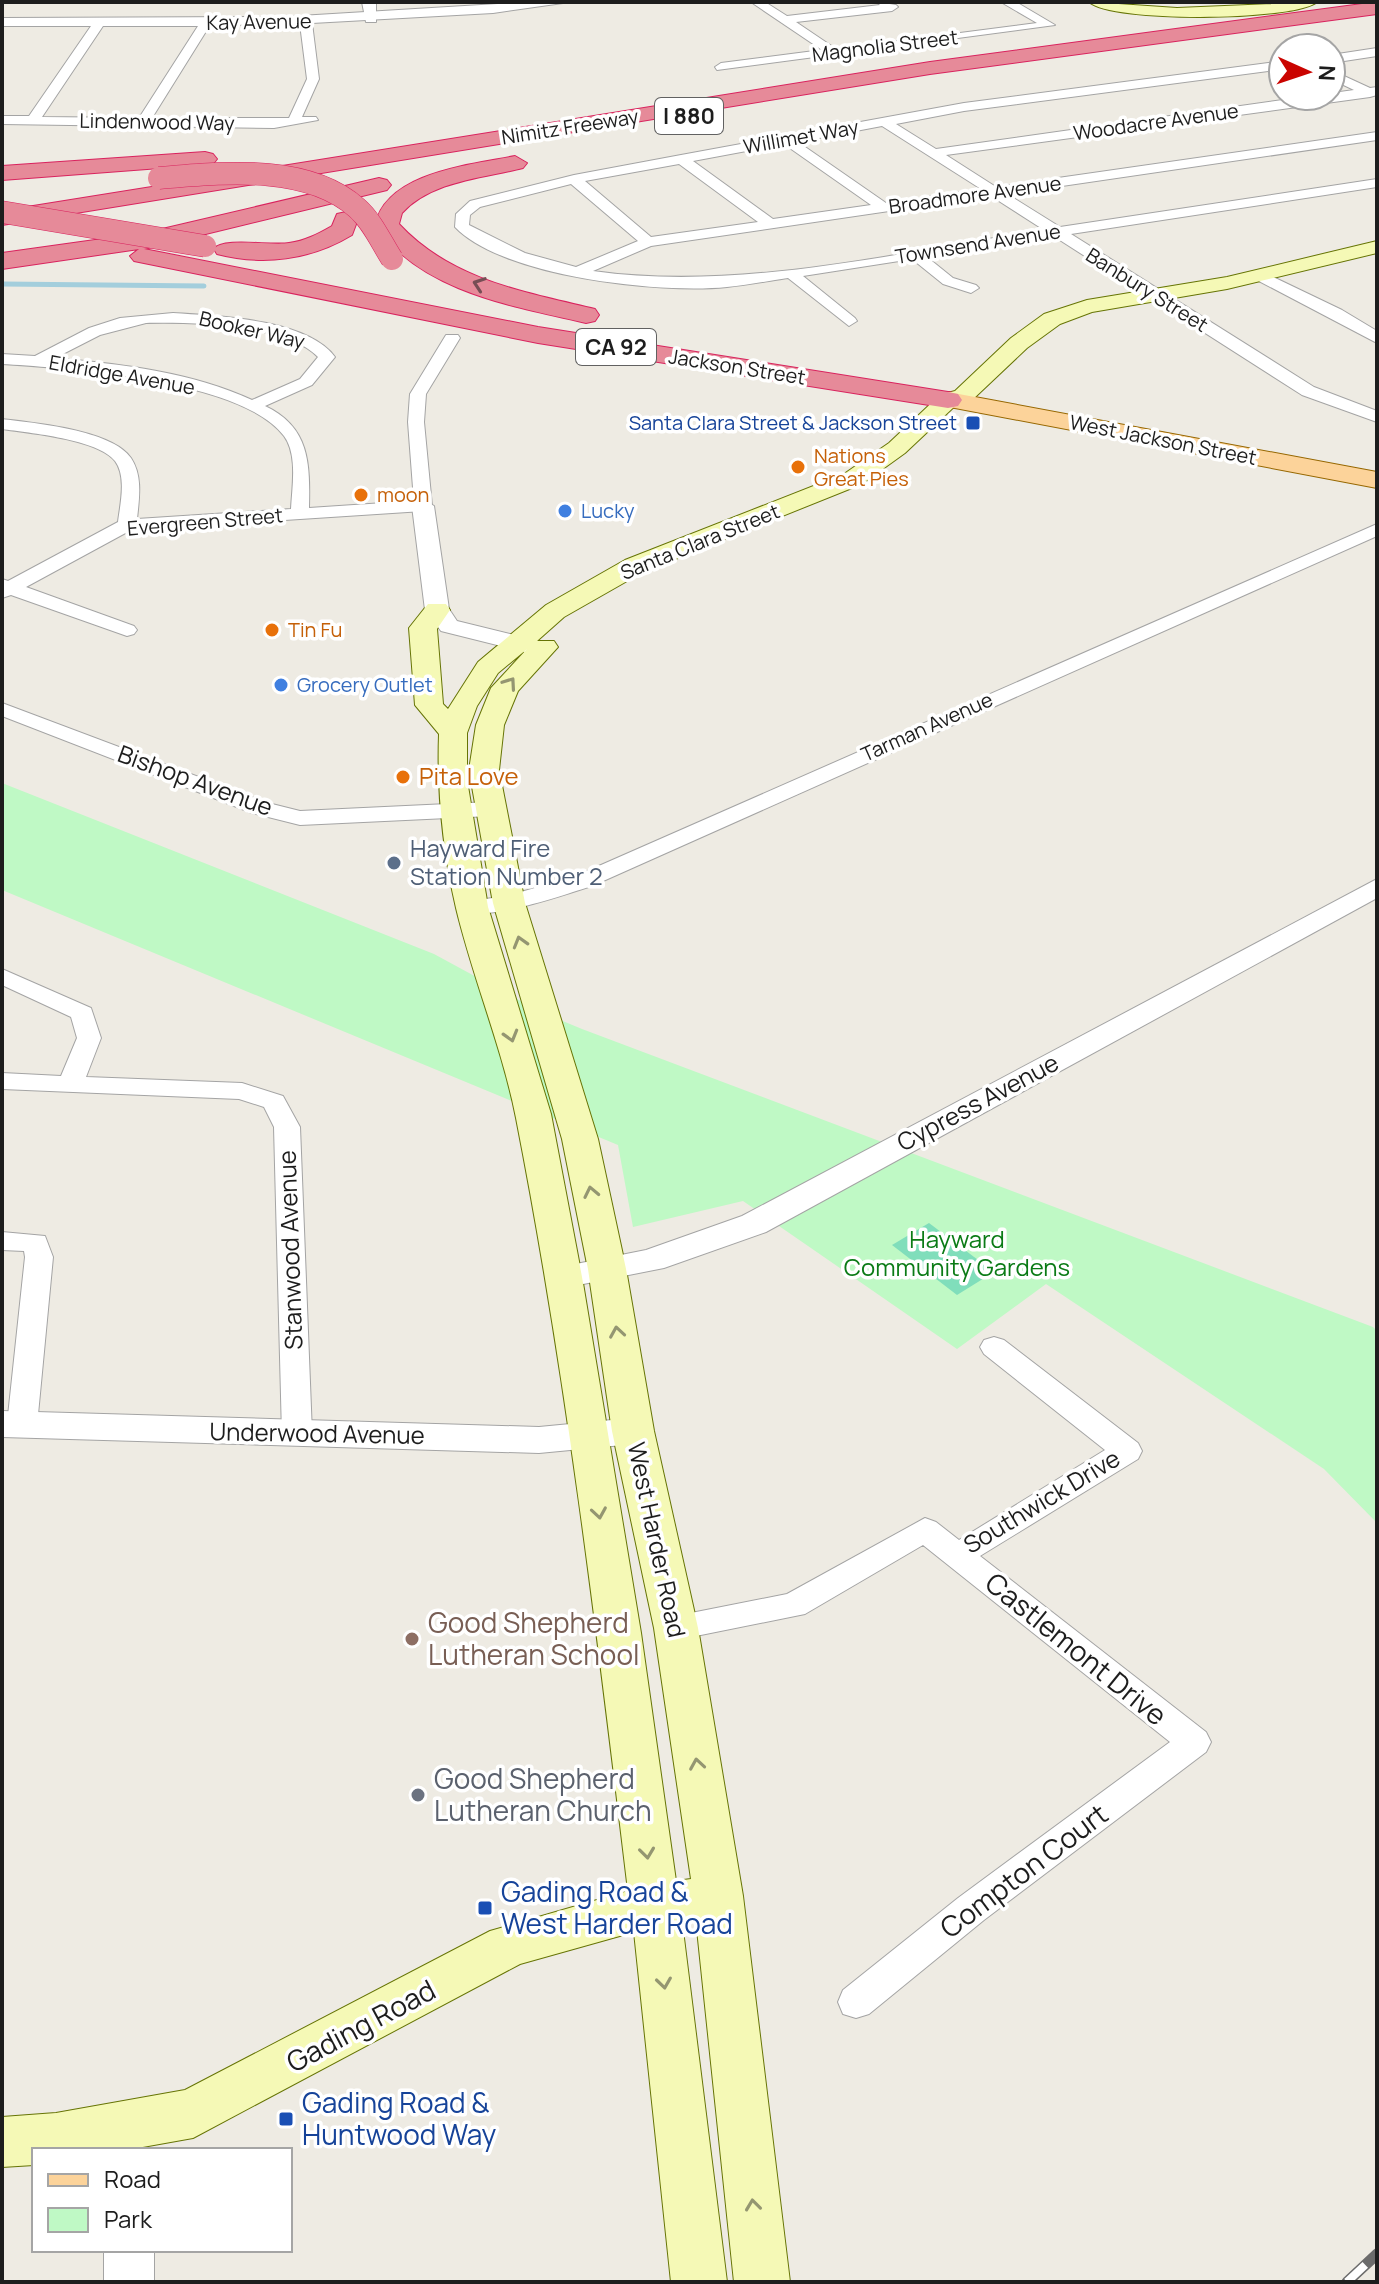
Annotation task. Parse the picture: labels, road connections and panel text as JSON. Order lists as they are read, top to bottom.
{
  "streets": {
    "highway": [
      "I 880",
      "Nimitz Freeway",
      "CA 92",
      "Jackson Street"
    ],
    "main road": [
      "West Jackson Street",
      "Santa Clara Street",
      "West Harder Road",
      "Gading Road"
    ],
    "street": [
      "Kay Avenue",
      "Magnolia Street",
      "Lindenwood Way",
      "Woodacre Avenue",
      "Willimet Way",
      "Broadmore Avenue",
      "Townsend Avenue",
      "Banbury Street",
      "Booker Way",
      "Eldridge Avenue",
      "Evergreen Street",
      "Tarman Avenue",
      "Bishop Avenue",
      "Cypress Avenue",
      "Stanwood Avenue",
      "Underwood Avenue",
      "Southwick Drive",
      "Castlemont Drive",
      "Compton Court"
    ]
  },
  "crossings": [
    ["I 880", "Nimitz Freeway"],
    ["I 880", "CA 92"],
    ["Woodacre Avenue", "Banbury Street"],
    ["Nimitz Freeway", "CA 92"],
    ["Willimet Way", "Broadmore Avenue"],
    ["Willimet Way", "Townsend Avenue"],
    ["Willimet Way", "Banbury Street"],
    ["Broadmore Avenue", "Townsend Avenue"],
    ["Broadmore Avenue", "Banbury Street"],
    ["Townsend Avenue", "Banbury Street"],
    ["Banbury Street", "Santa Clara Street"],
    ["Booker Way", "Eldridge Avenue"],
    ["CA 92", "Jackson Street"],
    ["Jackson Street", "West Jackson Street"],
    ["Jackson Street", "Santa Clara Street"],
    ["Eldridge Avenue", "Evergreen Street"],
    ["West Jackson Street", "Santa Clara Street"],
    ["Santa Clara Street", "Bishop Avenue"],
    ["Santa Clara Street", "West Harder Road"],
    ["Tarman Avenue", "West Harder Road"],
    ["Bishop Avenue", "West Harder Road"],
    ["Cypress Avenue", "West Harder Road"],
    ["Stanwood Avenue", "Underwood Avenue"],
    ["Underwood Avenue", "West Harder Road"],
    ["Southwick Drive", "West Harder Road"],
    ["Southwick Drive", "Castlemont Drive"],
    ["West Harder Road", "Gading Road"],
    ["Castlemont Drive", "Compton Court"]
  ],
  "parks": ["Hayward Community Gardens"],
  "places": {
    "transit": ["Santa Clara Street & Jackson Street", "Gading Road & West Harder Road", "Gading Road & Huntwood Way"],
    "other": [
      "Nations Great Pies",
      "moon",
      "Lucky",
      "Tin Fu",
      "Grocery Outlet",
      "Pita Love",
      "Hayward Fire Station Number 2",
      "Good Shepherd Lutheran School",
      "Good Shepherd Lutheran Church"
    ]
  },
  "legend": ["Road", "Park"],
  "north": "right"
}
